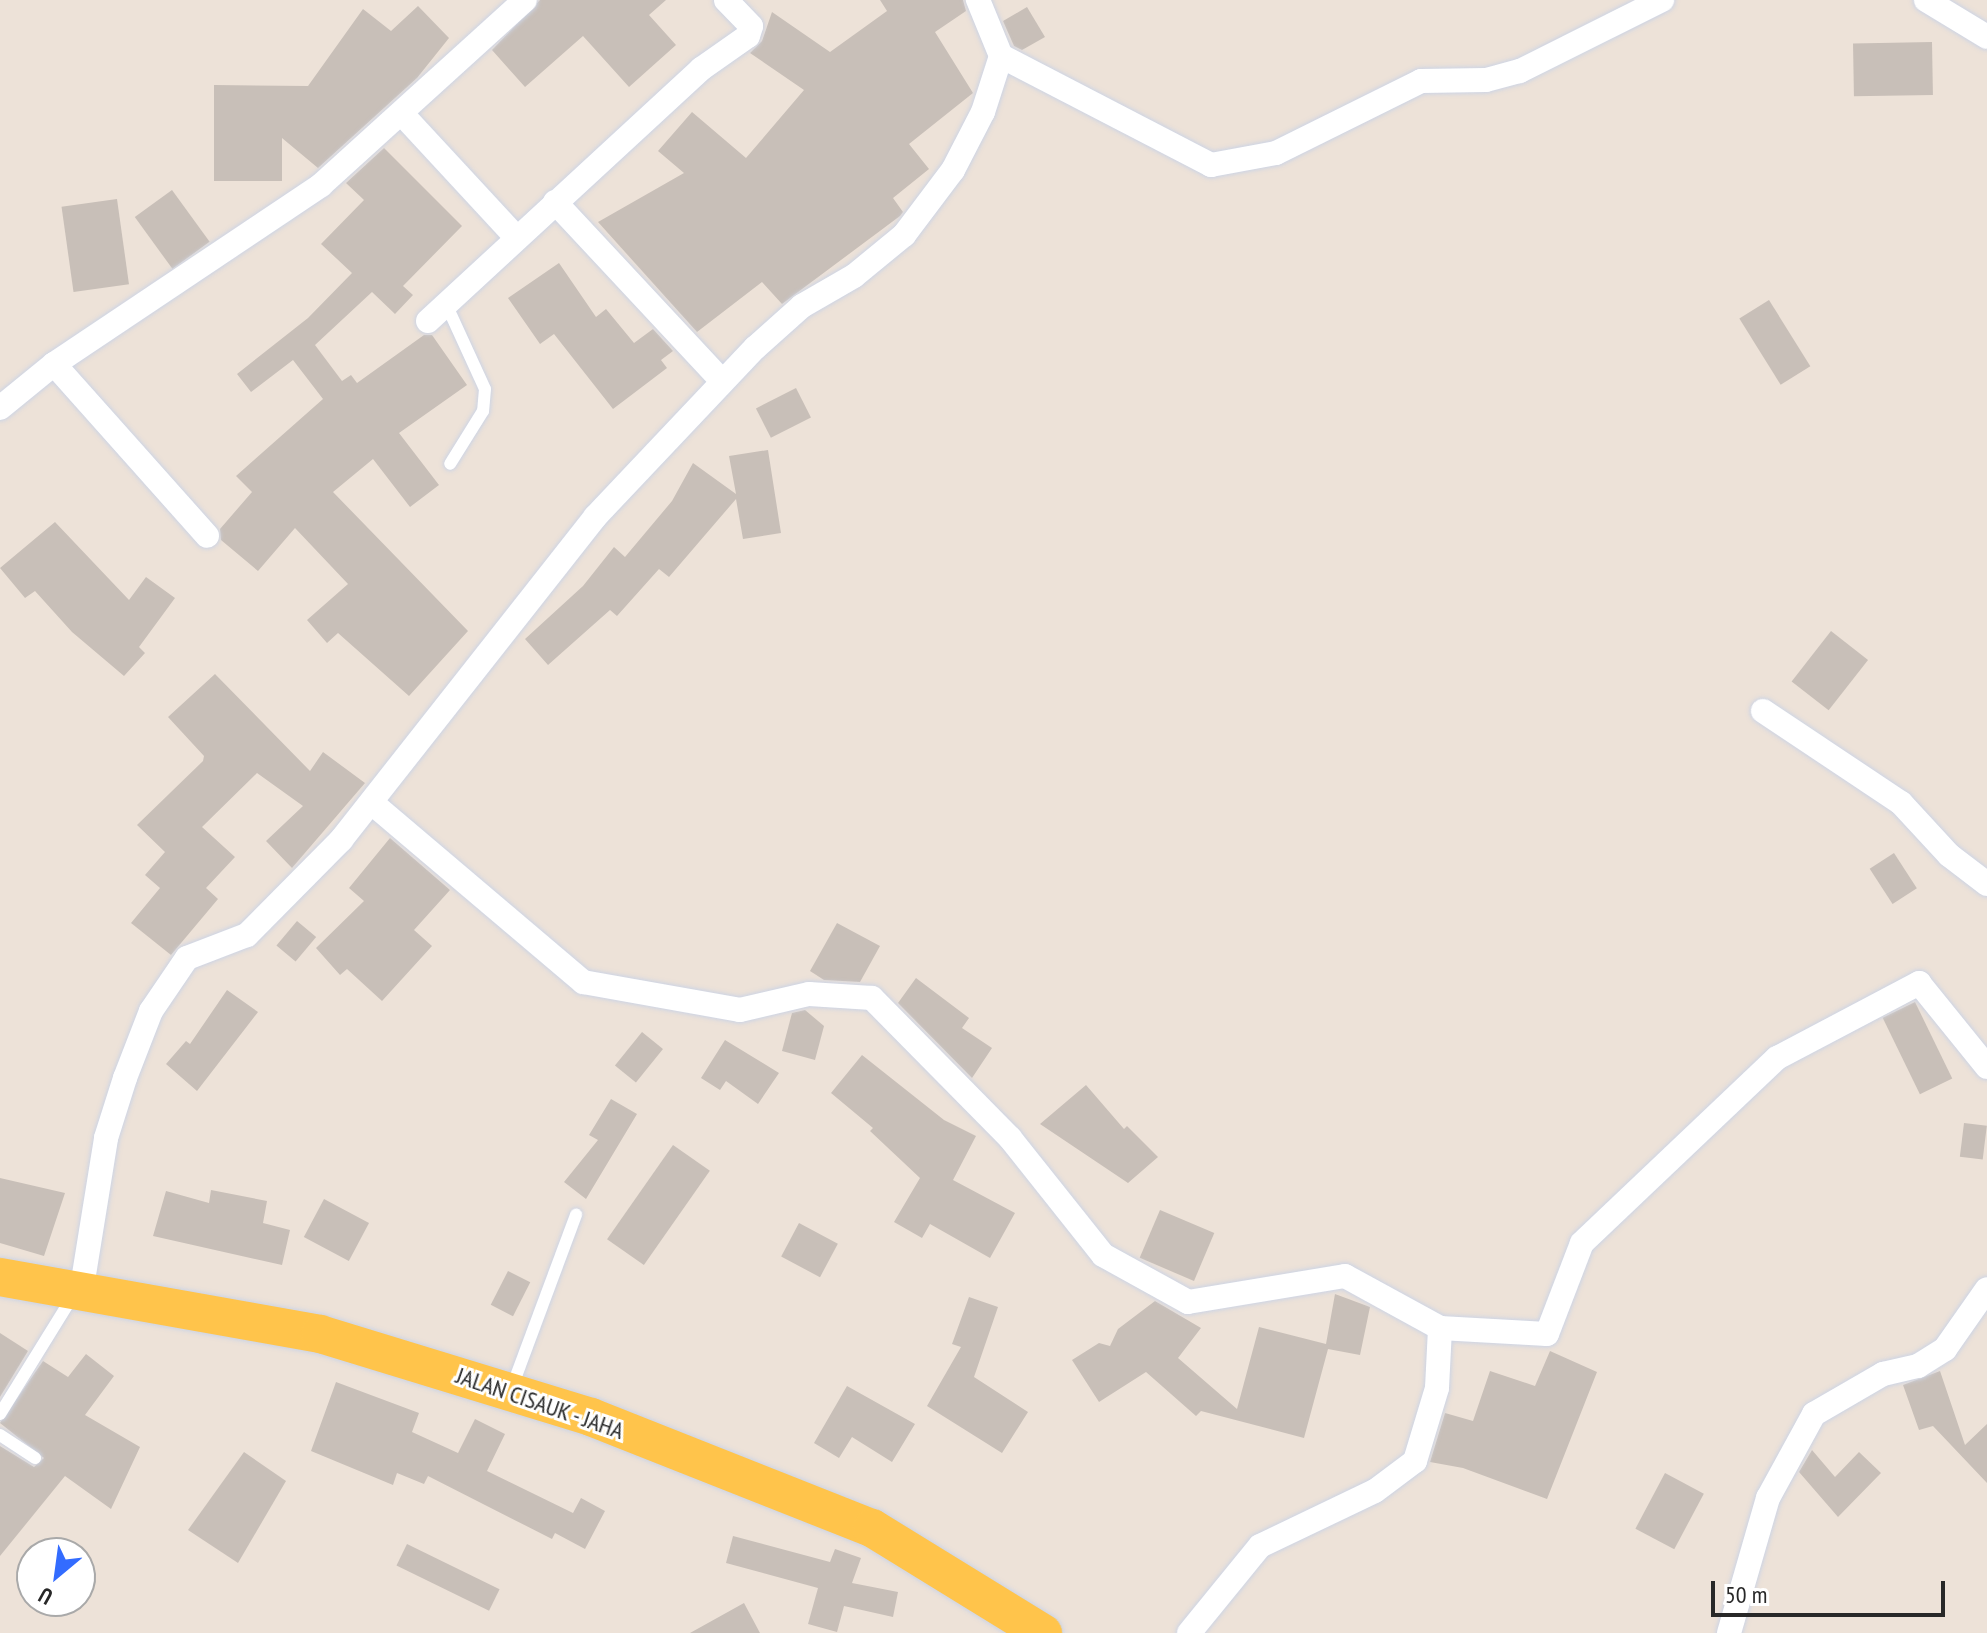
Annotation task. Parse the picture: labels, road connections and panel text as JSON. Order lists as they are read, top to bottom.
{
  "streets": {
    "main road": ["JALAN CISAUK - JAHA"]
  },
  "scale_bar": "50 m",
  "north": "bottom left"
}
